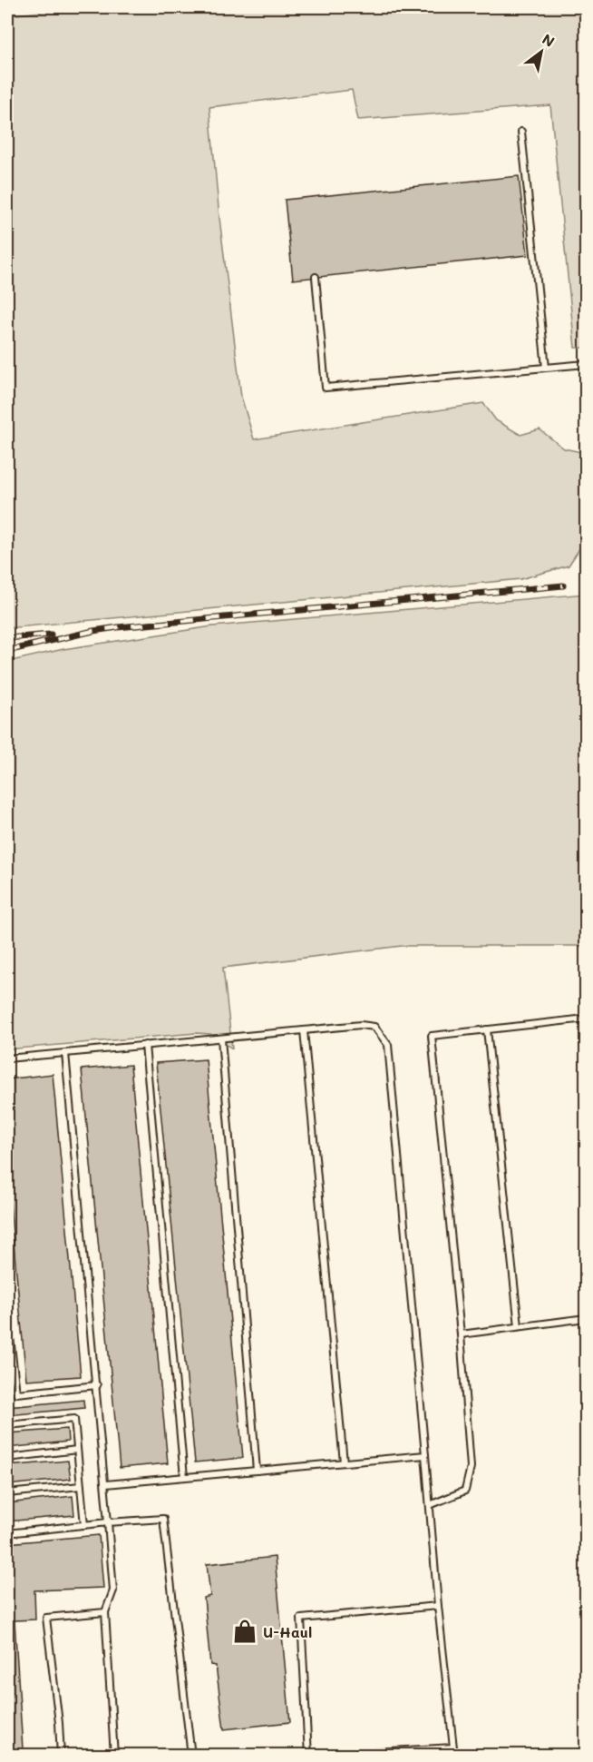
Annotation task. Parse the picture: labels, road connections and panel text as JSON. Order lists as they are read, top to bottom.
{
  "places": {
    "shop": ["U-Haul"]
  },
  "north": "top right"
}
